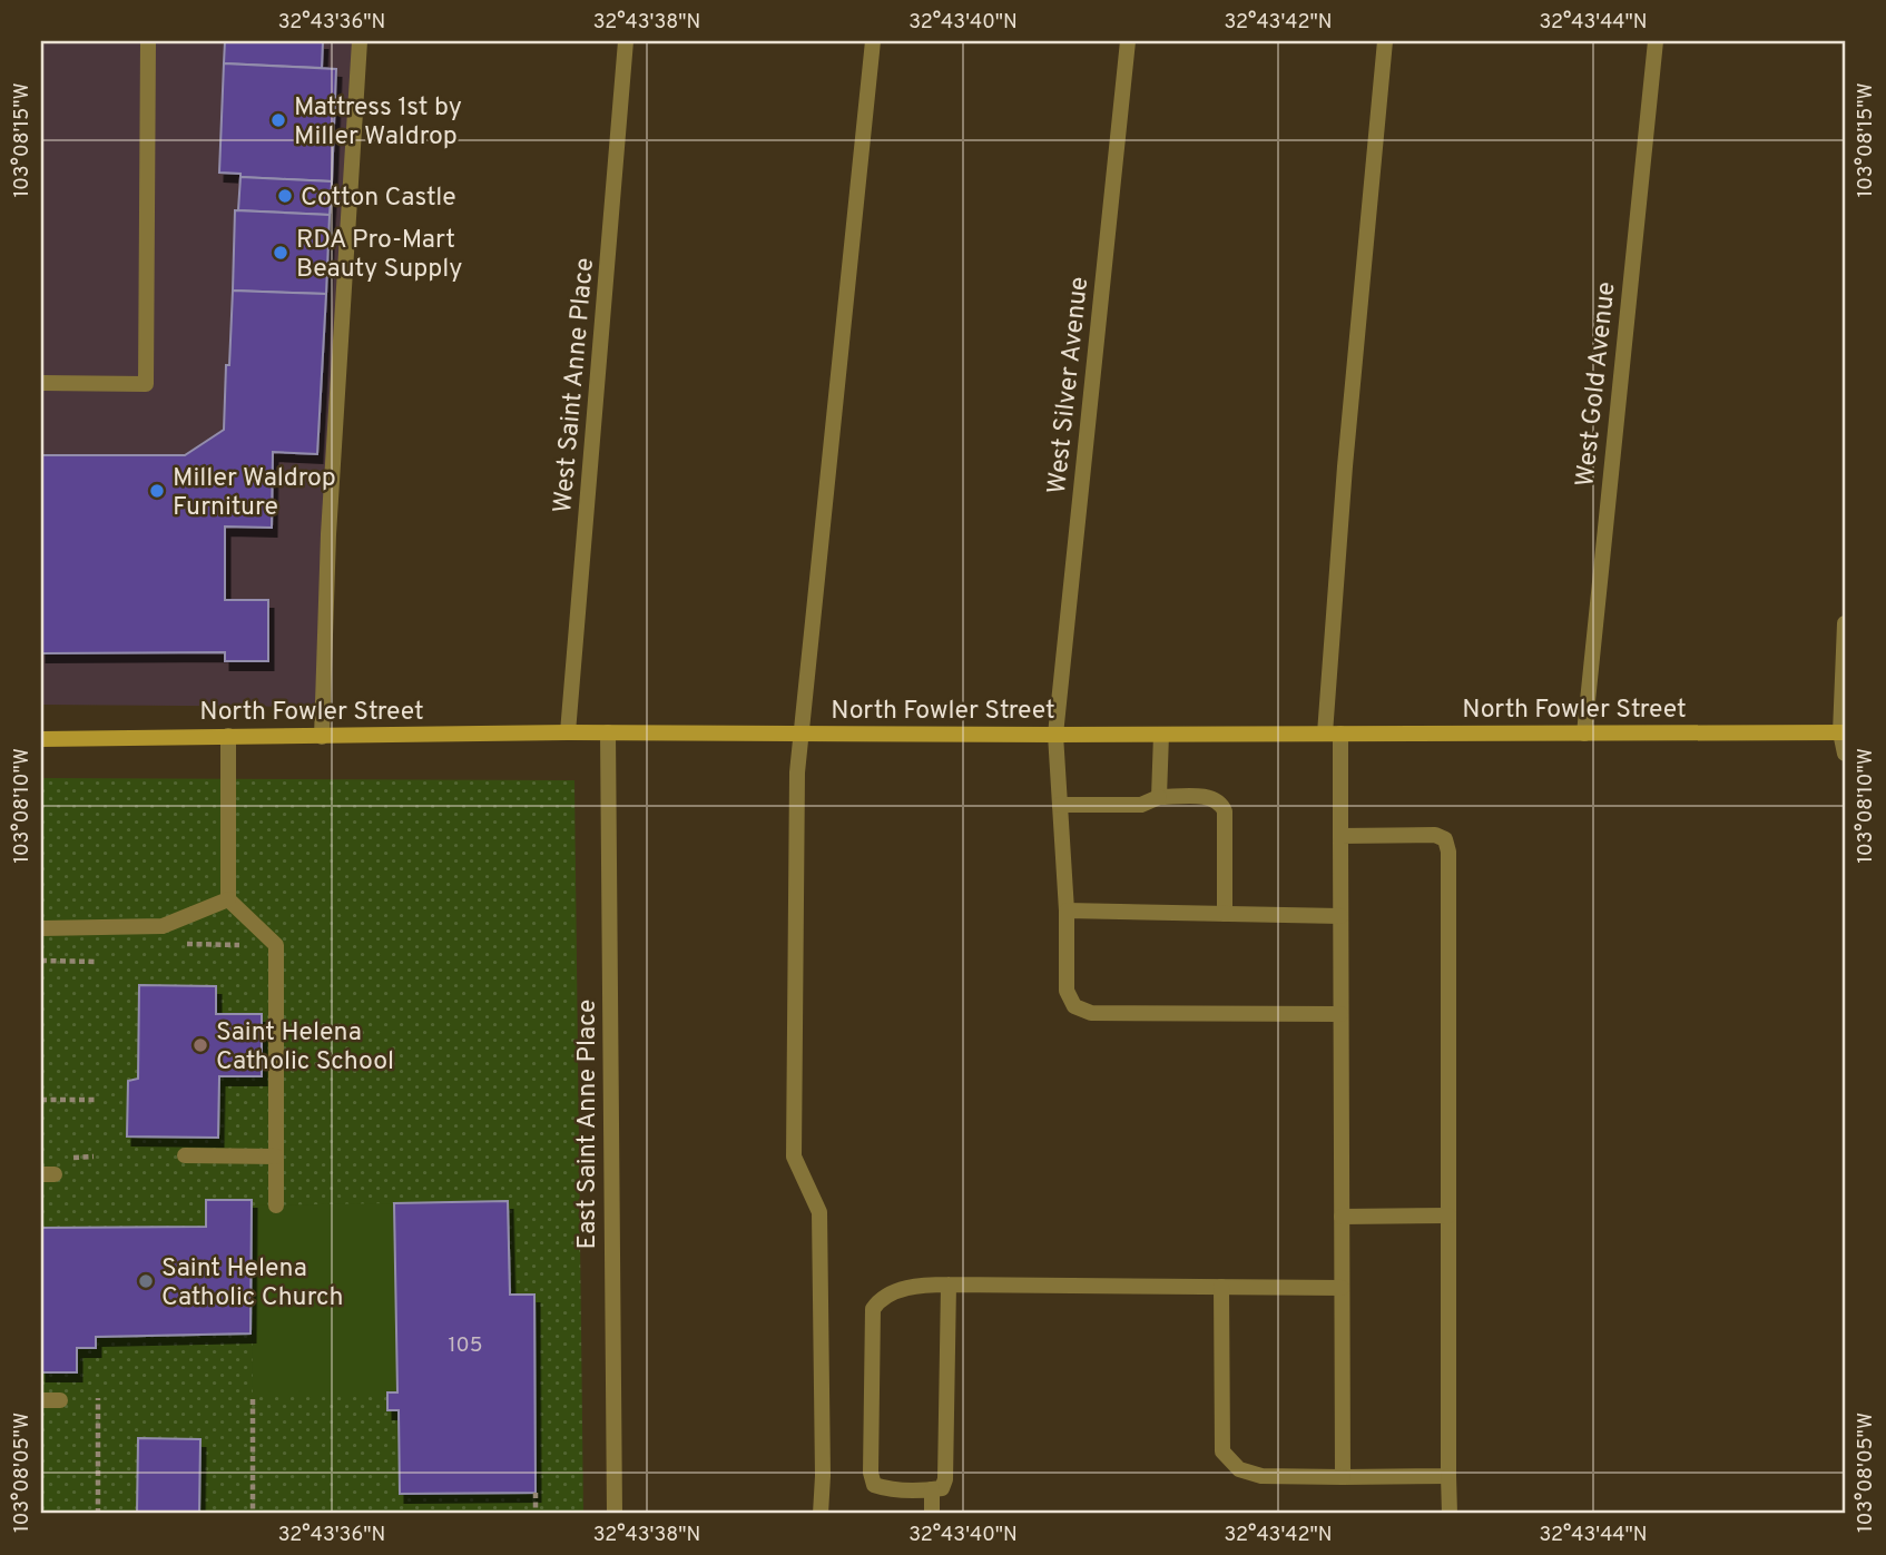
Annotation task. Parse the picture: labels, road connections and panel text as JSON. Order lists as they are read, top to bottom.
{
  "streets": {
    "street": [
      "West Gold Avenue",
      "West Saint Anne Place",
      "West Silver Avenue",
      "North Fowler Street",
      "East Saint Anne Place"
    ]
  },
  "crossings": [
    ["West Gold Avenue", "North Fowler Street"],
    ["West Saint Anne Place", "North Fowler Street"],
    ["West Silver Avenue", "North Fowler Street"],
    ["North Fowler Street", "East Saint Anne Place"]
  ],
  "places": [
    "Mattress 1st by Miller Waldrop",
    "Cotton Castle",
    "RDA Pro-Mart Beauty Supply",
    "Miller Waldrop Furniture",
    "Saint Helena Catholic School",
    "Saint Helena Catholic Church"
  ],
  "house_numbers": ["105"],
  "coordinates": [
    "32°43'36\"N",
    "32°43'38\"N",
    "32°43'40\"N",
    "32°43'42\"N",
    "32°43'44\"N",
    "103°08'15\"W",
    "103°08'10\"W",
    "103°08'05\"W"
  ]
}
